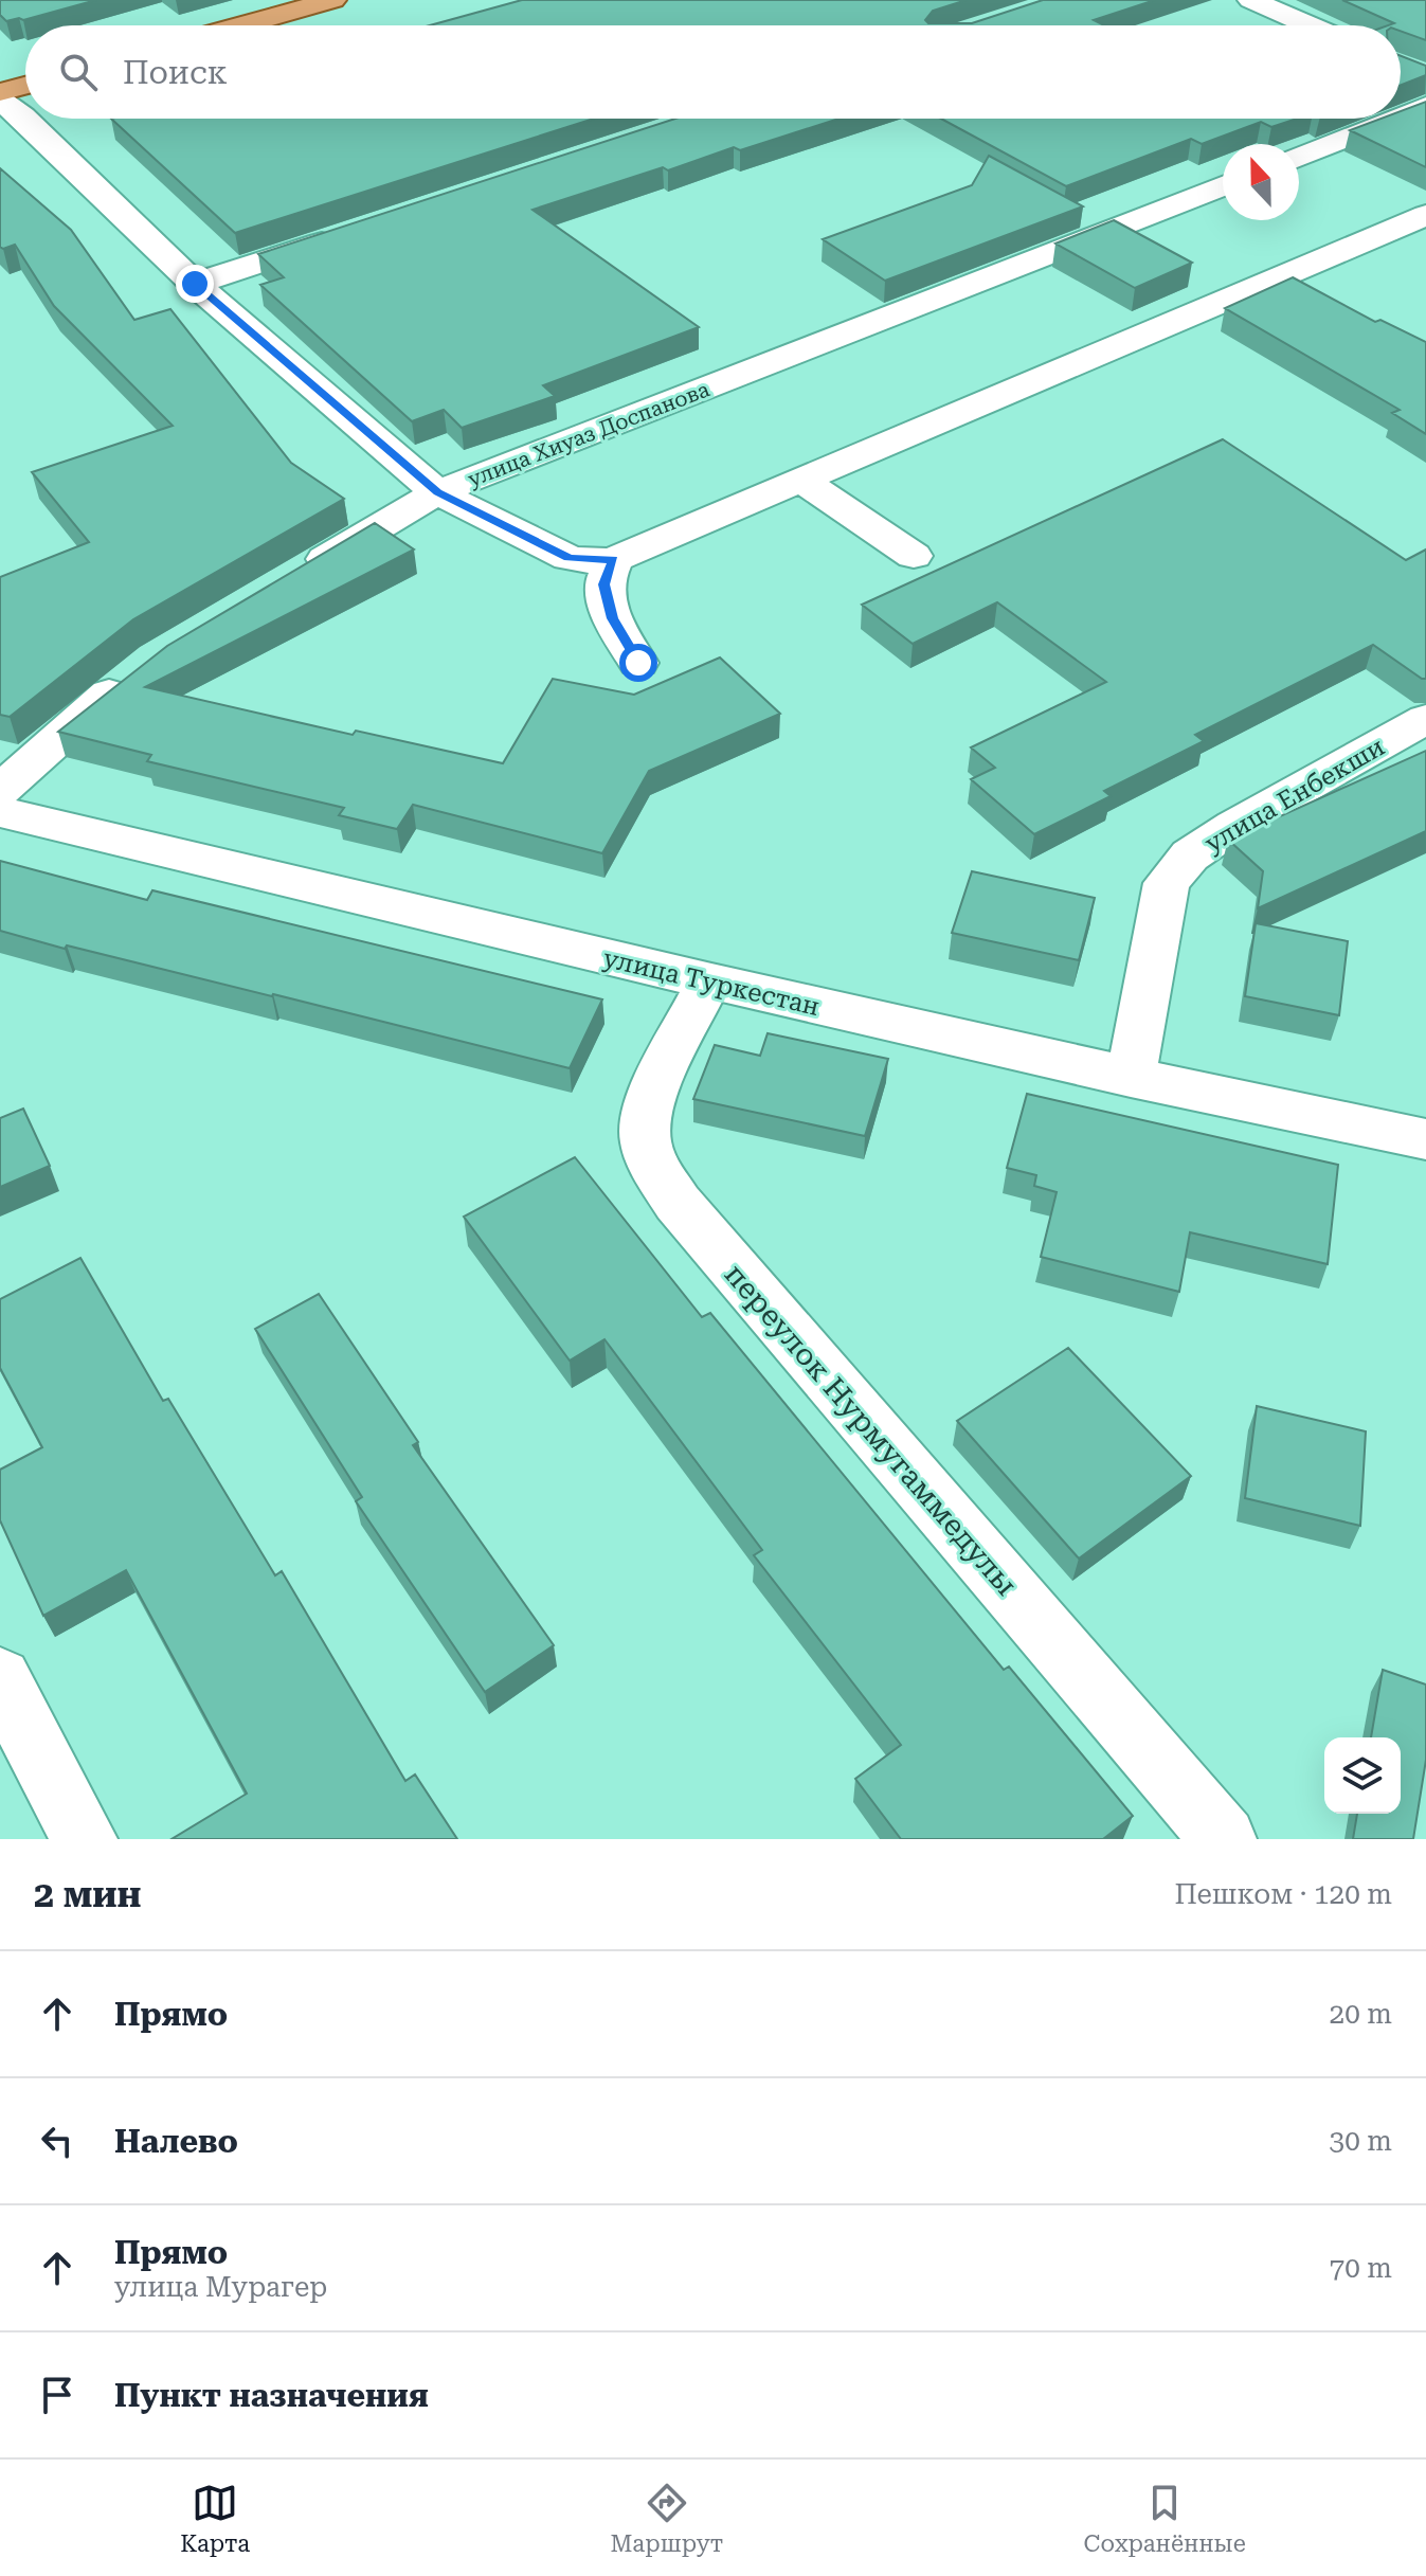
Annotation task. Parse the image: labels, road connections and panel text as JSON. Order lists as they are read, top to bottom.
{
  "streets": {
    "street": [
      "улица Хиуаз Доспанова",
      "улица Енбекши",
      "улица Туркестан",
      "переулок Нурмугаммедулы"
    ]
  },
  "crossings": [
    ["улица Енбекши", "улица Туркестан"],
    ["улица Туркестан", "переулок Нурмугаммедулы"]
  ],
  "north": "top",
  "page": {
    "search": "Поиск",
    "heading": ["2 мин", "Пешком · 120 m"],
    "list": [
      ["Прямо", "20 m"],
      ["Налево", "30 m"],
      ["Прямо", "улица Мурагер", "70 m"],
      "Пункт назначения"
    ],
    "nav": ["Карта", "Маршрут", "Сохранённые"]
  }
}
